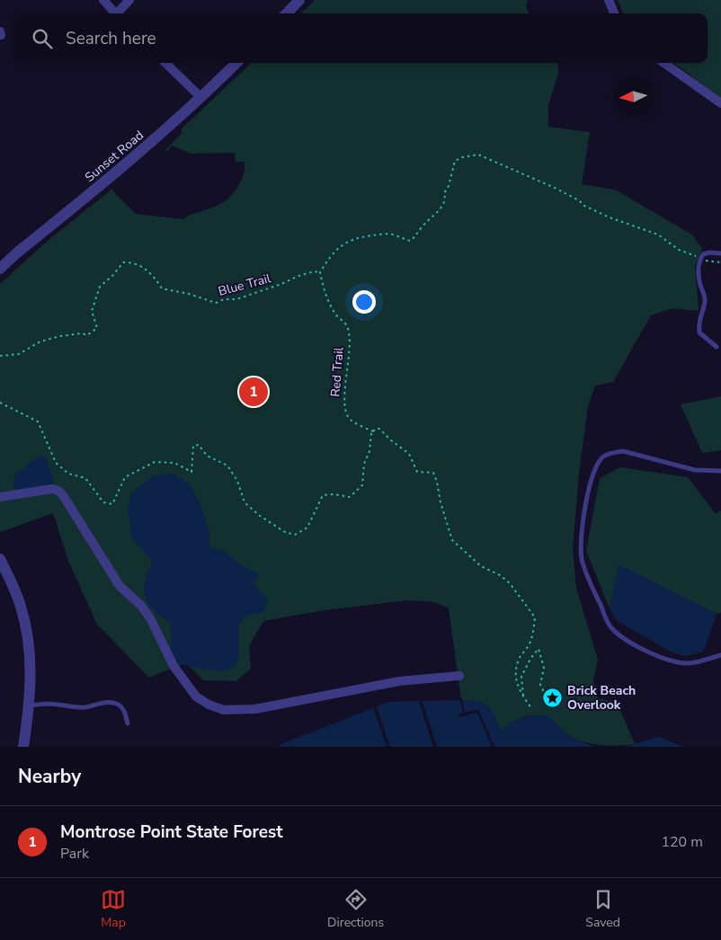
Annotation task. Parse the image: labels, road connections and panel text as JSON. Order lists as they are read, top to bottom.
{
  "streets": {
    "street": ["Sunset Road"],
    "path": ["Blue Trail", "Red Trail"]
  },
  "crossings": [
    ["Blue Trail", "Red Trail"]
  ],
  "places": {
    "place": ["Brick Beach Overlook"]
  },
  "north": "left",
  "page": {
    "search": "Search here",
    "pins": "1",
    "heading": "Nearby",
    "list": [
      {
        "mark": "1",
        "name": "Montrose Point State Forest",
        "note": "Park",
        "value": "120 m"
      }
    ],
    "nav": ["Map", "Directions", "Saved"]
  }
}
